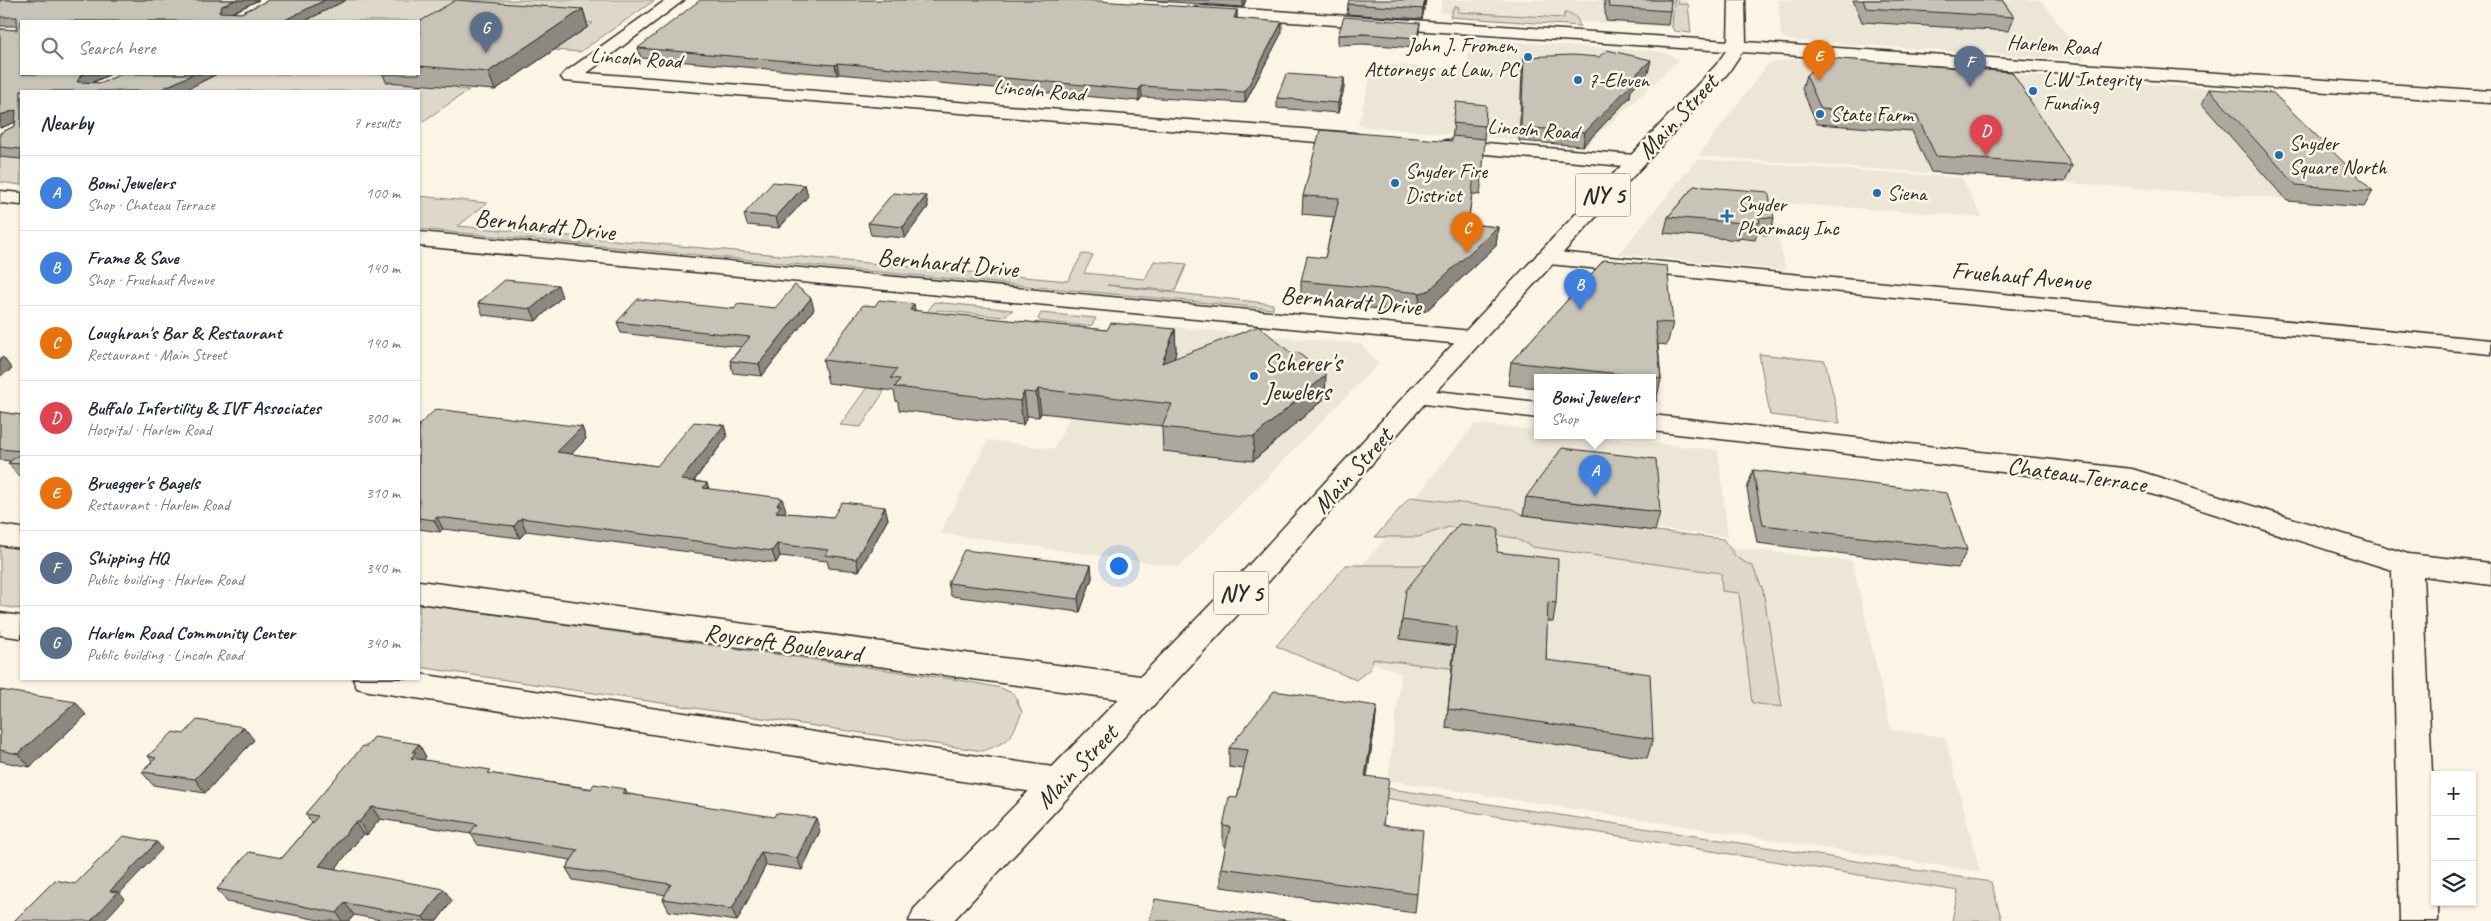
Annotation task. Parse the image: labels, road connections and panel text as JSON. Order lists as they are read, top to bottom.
{
  "streets": {
    "street": [
      "Harlem Road",
      "Lincoln Road",
      "Main Street",
      "NY 5",
      "Bernhardt Drive",
      "Fruehauf Avenue",
      "Chateau Terrace",
      "Roycroft Boulevard"
    ]
  },
  "crossings": [
    ["Harlem Road", "Main Street"],
    ["Lincoln Road", "Main Street"],
    ["Main Street", "Bernhardt Drive"],
    ["Main Street", "Fruehauf Avenue"],
    ["Main Street", "Roycroft Boulevard"]
  ],
  "places": {
    "other": [
      "John J. Fromen, Attorneys at Law, PC",
      "7-Eleven",
      "L.W Integrity Funding",
      "State Farm",
      "Snyder Square North",
      "Snyder Fire District",
      "Siena",
      "Scherer's Jewelers"
    ],
    "health": ["Snyder Pharmacy Inc"]
  },
  "page": {
    "pins": [
      "G",
      "E",
      "F",
      "D",
      "C",
      "B",
      "A"
    ],
    "search": "Search here",
    "heading": ["Nearby", "7 results"],
    "list": [
      {
        "mark": "A",
        "name": "Bomi Jewelers",
        "note": "Shop · Chateau Terrace",
        "value": "100 m"
      },
      {
        "mark": "B",
        "name": "Frame & Save",
        "note": "Shop · Fruehauf Avenue",
        "value": "140 m"
      },
      {
        "mark": "C",
        "name": "Loughran's Bar & Restaurant",
        "note": "Restaurant · Main Street",
        "value": "140 m"
      },
      {
        "mark": "D",
        "name": "Buffalo Infertility & IVF Associates",
        "note": "Hospital · Harlem Road",
        "value": "300 m"
      },
      {
        "mark": "E",
        "name": "Bruegger's Bagels",
        "note": "Restaurant · Harlem Road",
        "value": "310 m"
      },
      {
        "mark": "F",
        "name": "Shipping HQ",
        "note": "Public building · Harlem Road",
        "value": "340 m"
      },
      {
        "mark": "G",
        "name": "Harlem Road Community Center",
        "note": "Public building · Lincoln Road",
        "value": "340 m"
      }
    ],
    "popup": ["Bomi Jewelers", "Shop"],
    "map_buttons": ["+", "−"]
  }
}
